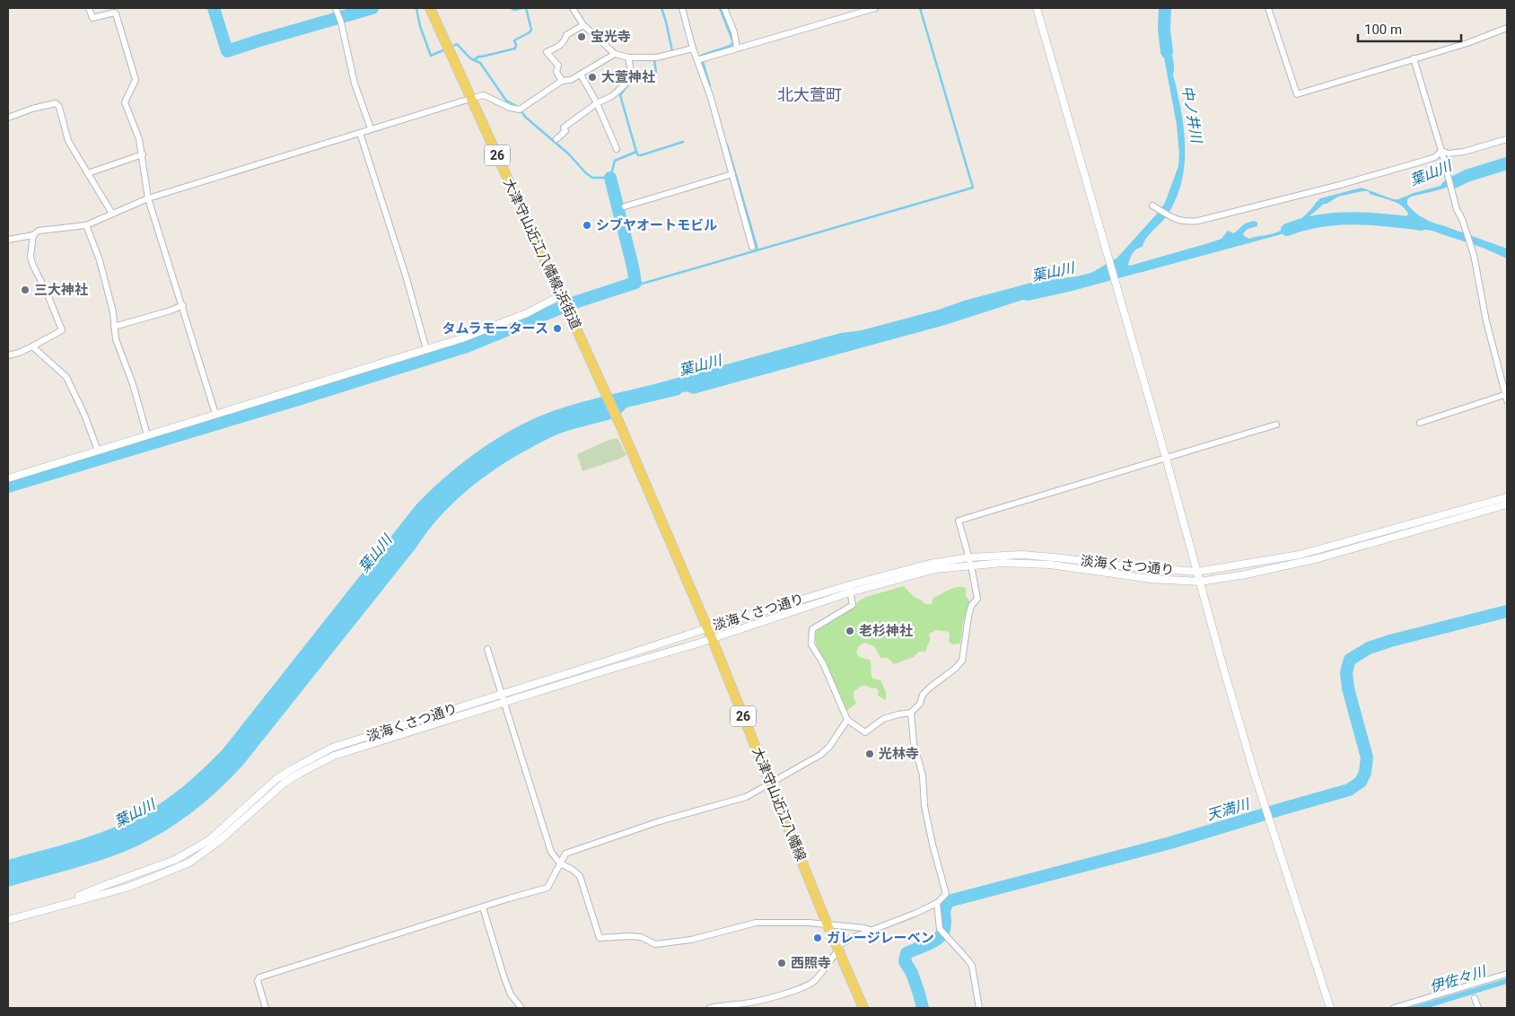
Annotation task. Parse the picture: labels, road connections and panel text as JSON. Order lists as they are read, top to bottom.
{
  "streets": {
    "main road": ["26", "大津守山近江八幡線;浜街道", "大津守山近江八幡線"],
    "street": ["淡海くさつ通り"]
  },
  "crossings": [
    ["大津守山近江八幡線;浜街道", "大津守山近江八幡線"],
    ["淡海くさつ通り", "大津守山近江八幡線"]
  ],
  "districts": ["北大萱町"],
  "water": [
    "中ノ井川",
    "葉山川",
    "天満川",
    "伊佐々川"
  ],
  "places": [
    "宝光寺",
    "大萱神社",
    "シブヤオートモビル",
    "三大神社",
    "タムラモータース",
    "老杉神社",
    "光林寺",
    "ガレージレーベン",
    "西照寺"
  ],
  "scale_bar": "100 m"
}
